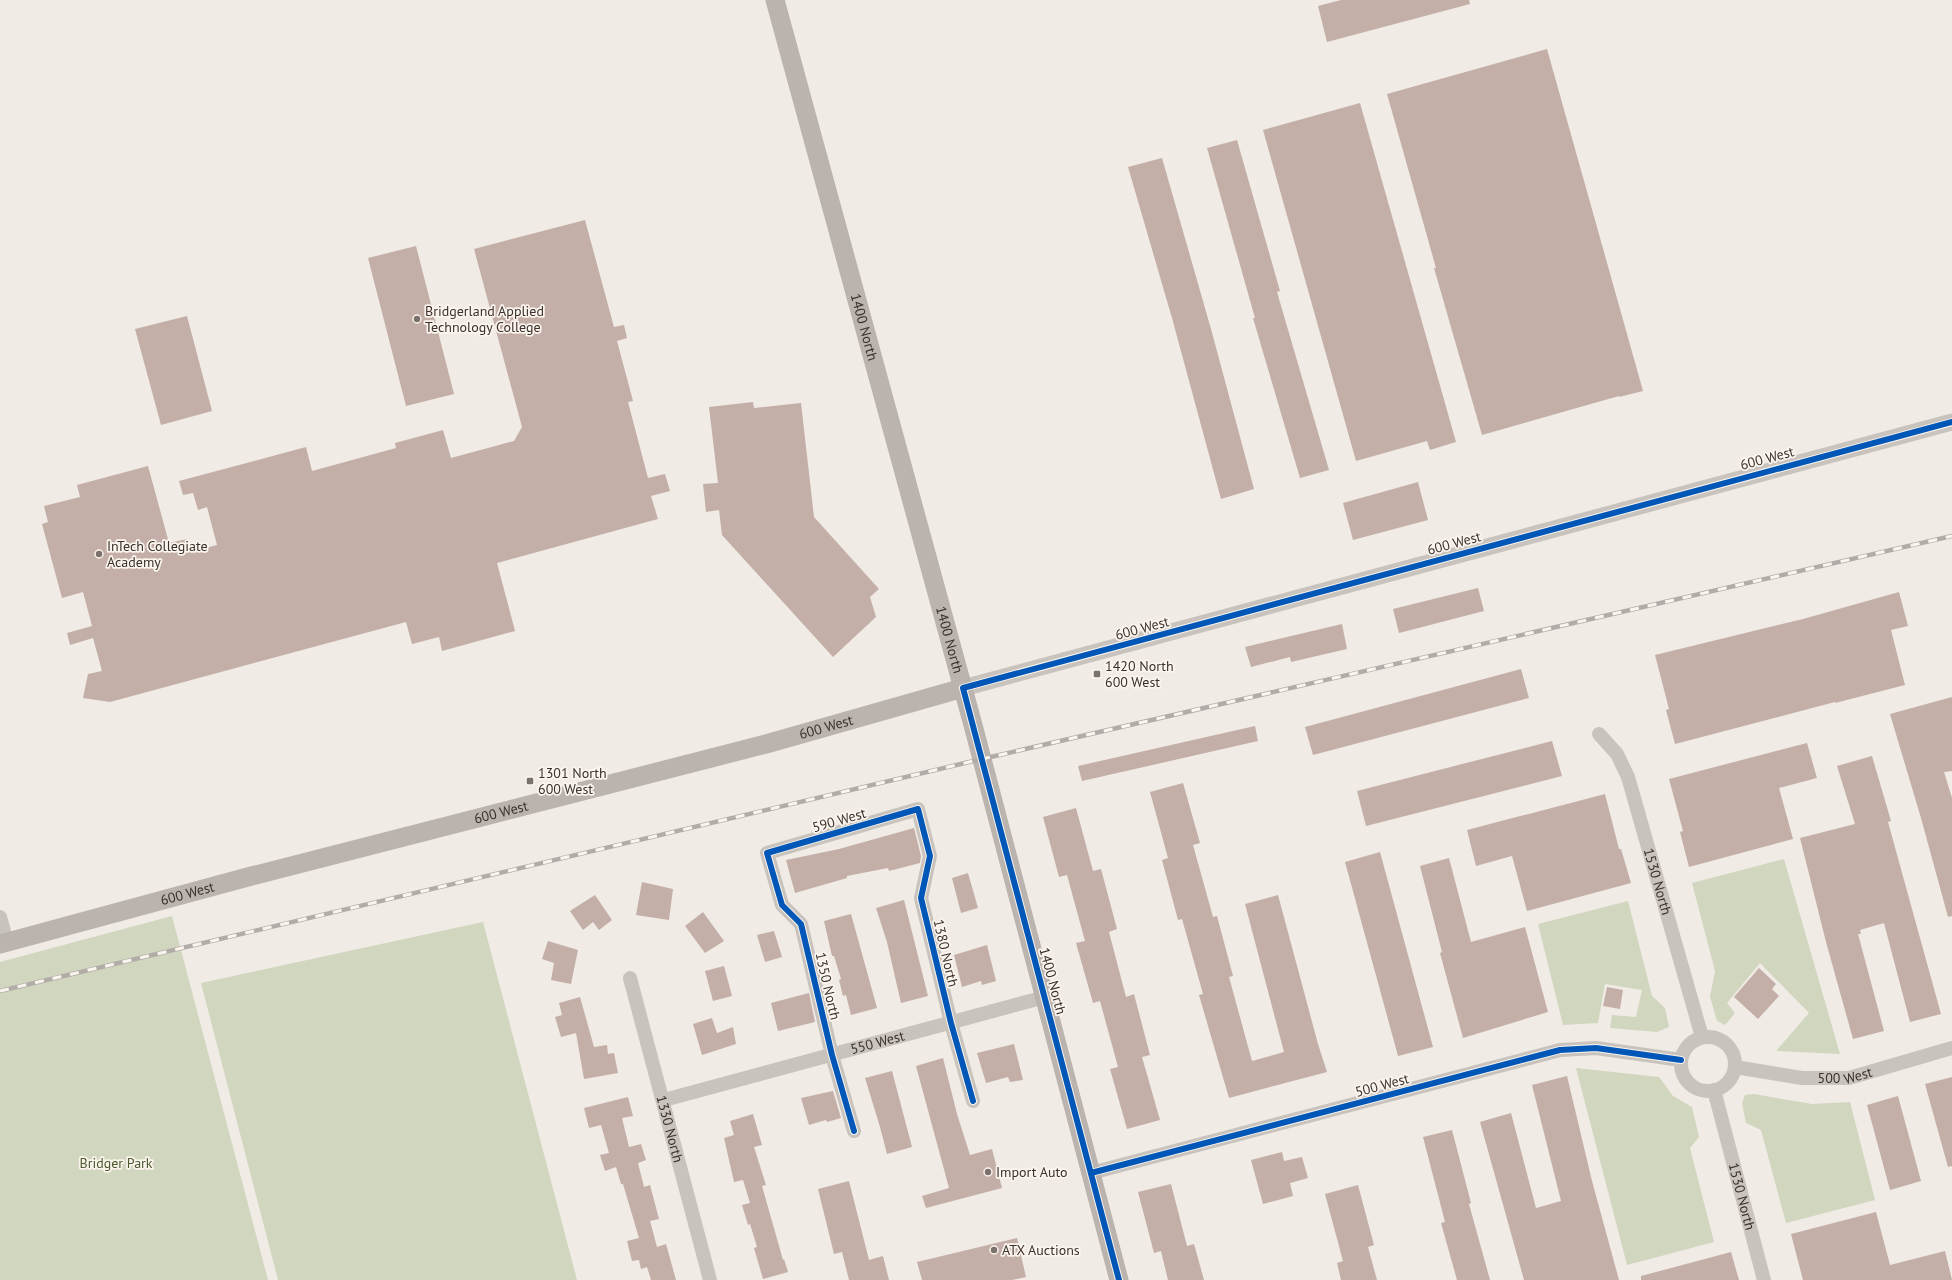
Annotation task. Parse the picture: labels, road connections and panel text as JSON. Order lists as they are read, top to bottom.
{
  "streets": {
    "main road": ["1400 North", "600 West"],
    "street": [
      "590 West",
      "1530 North",
      "1380 North",
      "1350 North",
      "550 West",
      "500 West",
      "1330 North"
    ]
  },
  "crossings": [
    ["1400 North", "600 West"],
    ["1400 North", "550 West"],
    ["1400 North", "500 West"],
    ["590 West", "1380 North"],
    ["590 West", "1350 North"],
    ["1530 North", "500 West"],
    ["1380 North", "550 West"],
    ["1350 North", "550 West"],
    ["550 West", "1330 North"]
  ],
  "parks": ["Bridger Park"],
  "places": {
    "other": [
      "Bridgerland Applied Technology College",
      "InTech Collegiate Academy",
      "Import Auto",
      "ATX Auctions"
    ],
    "transit": ["1420 North 600 West", "1301 North 600 West"]
  }
}
